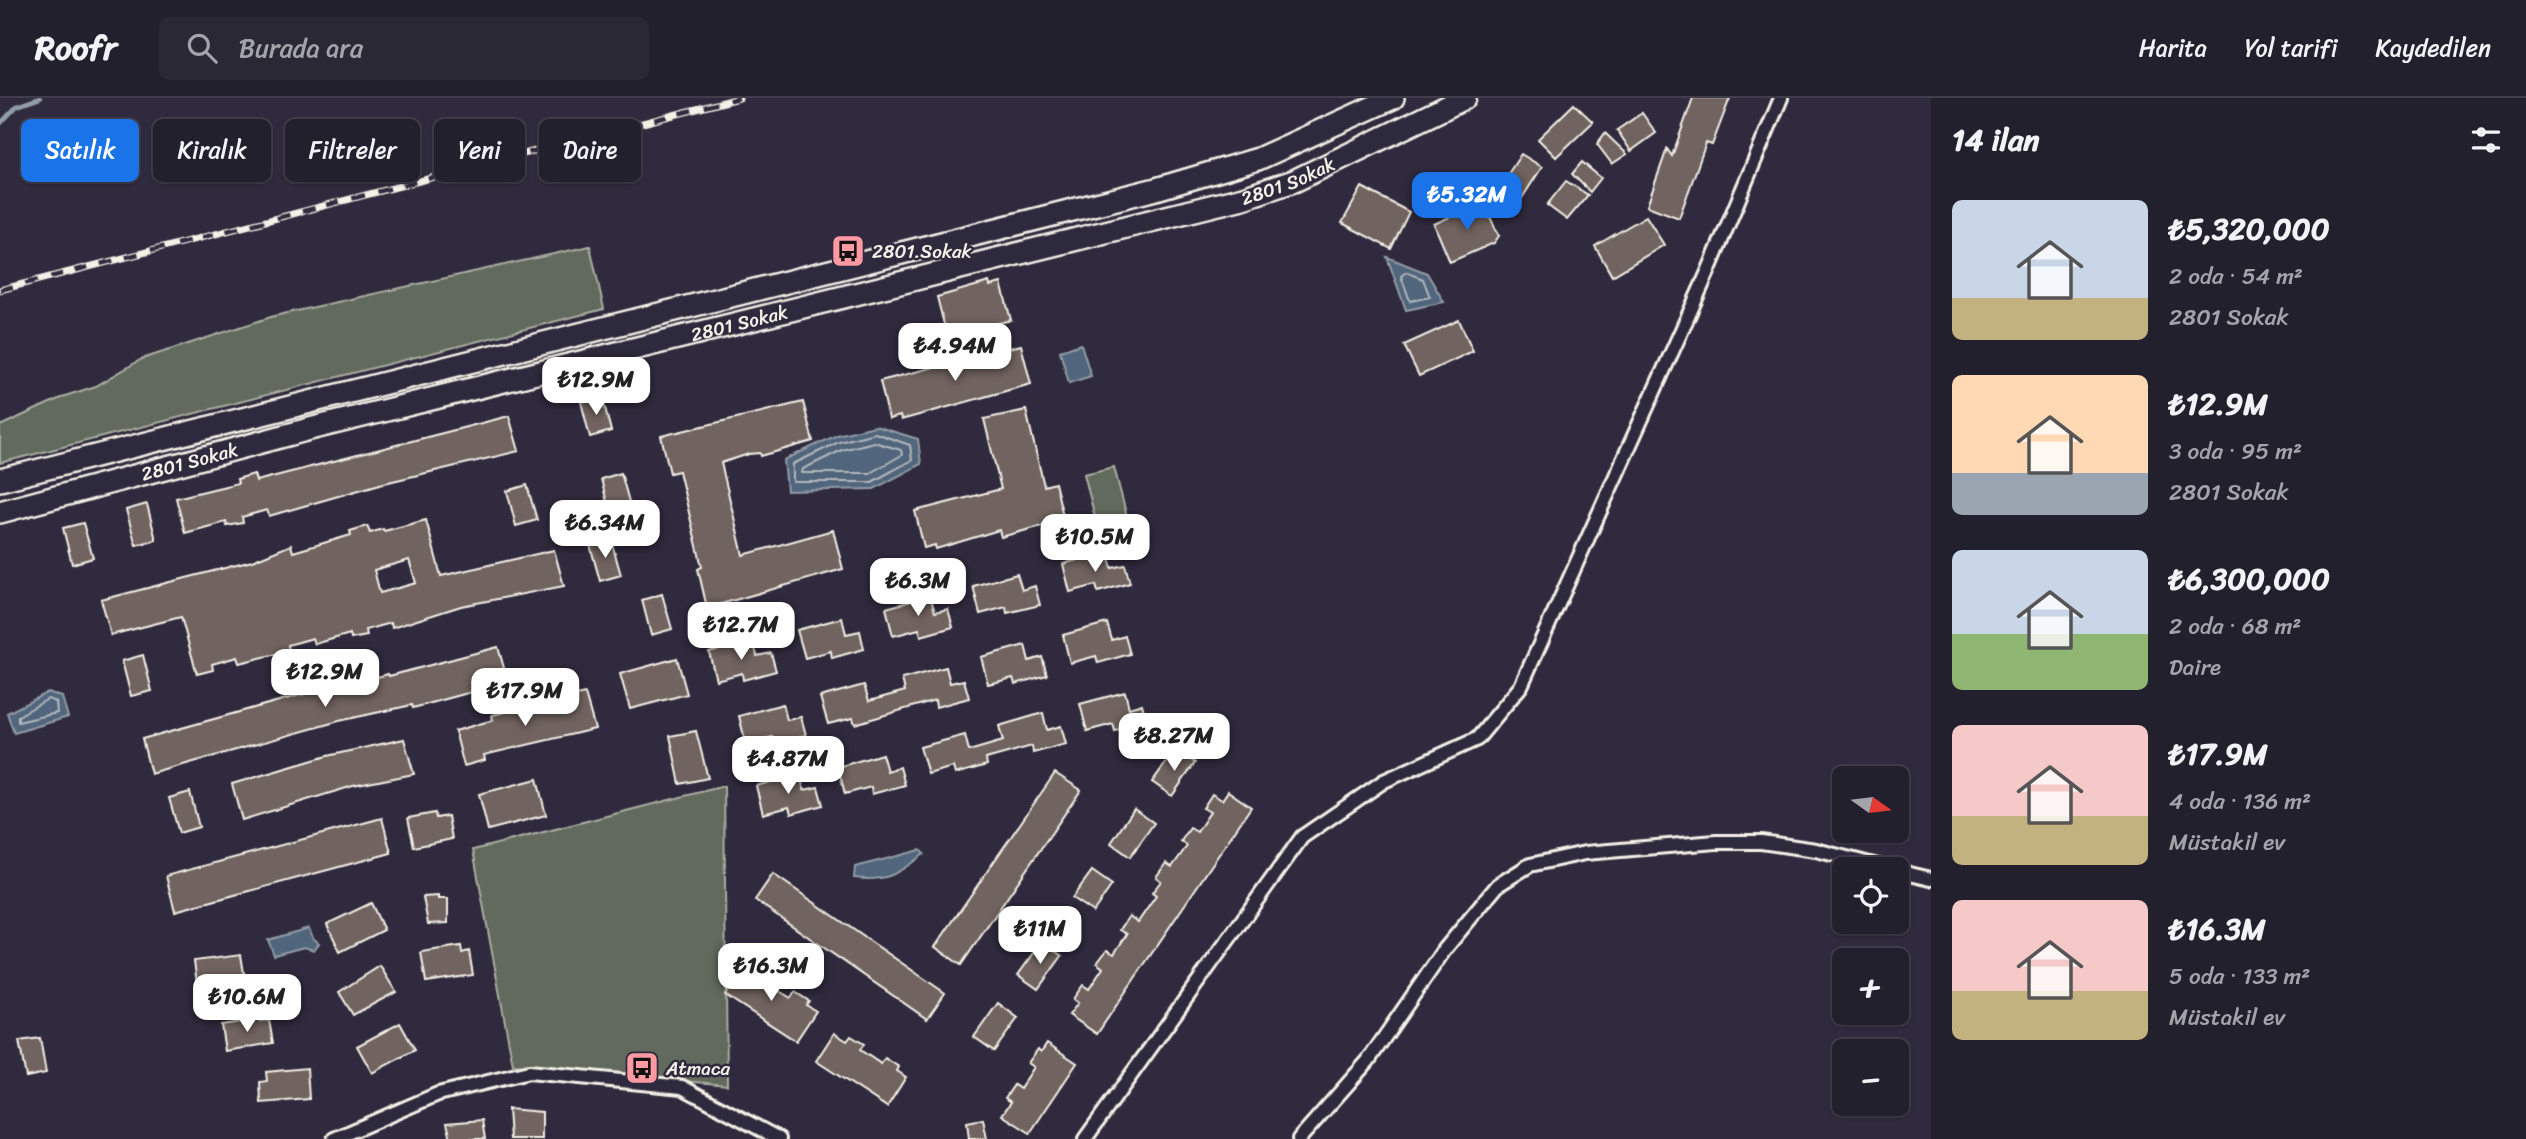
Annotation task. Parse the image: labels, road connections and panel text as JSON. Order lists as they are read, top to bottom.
{
  "streets": {
    "main road": ["2801 Sokak"]
  },
  "places": {
    "bus stop": ["2801.Sokak", "Atmaca"]
  },
  "north": "right",
  "page": {
    "header": "Roofr",
    "search": "Burada ara",
    "nav": ["Harita", "Yol tarifi", "Kaydedilen"],
    "heading": "14 ilan",
    "chip": [
      "Satılık",
      "Kiralık",
      "Filtreler",
      "Yeni",
      "Daire"
    ],
    "price": [
      "₺5.32M",
      "₺4.94M",
      "₺12.9M",
      "₺6.34M",
      "₺10.5M",
      "₺6.3M",
      "₺12.7M",
      "₺12.9M",
      "₺17.9M",
      "₺8.27M",
      "₺4.87M",
      "₺11M",
      "₺16.3M",
      "₺10.6M"
    ],
    "list": [
      {
        "name": "₺5,320,000",
        "note": "2 oda · 54 m² · 2801 Sokak"
      },
      {
        "name": "₺12.9M",
        "note": "3 oda · 95 m² · 2801 Sokak"
      },
      {
        "name": "₺6,300,000",
        "note": "2 oda · 68 m² · Daire"
      },
      {
        "name": "₺17.9M",
        "note": "4 oda · 136 m² · Müstakil ev"
      },
      {
        "name": "₺16.3M",
        "note": "5 oda · 133 m² · Müstakil ev"
      }
    ],
    "map_buttons": ["+", "−"]
  }
}
